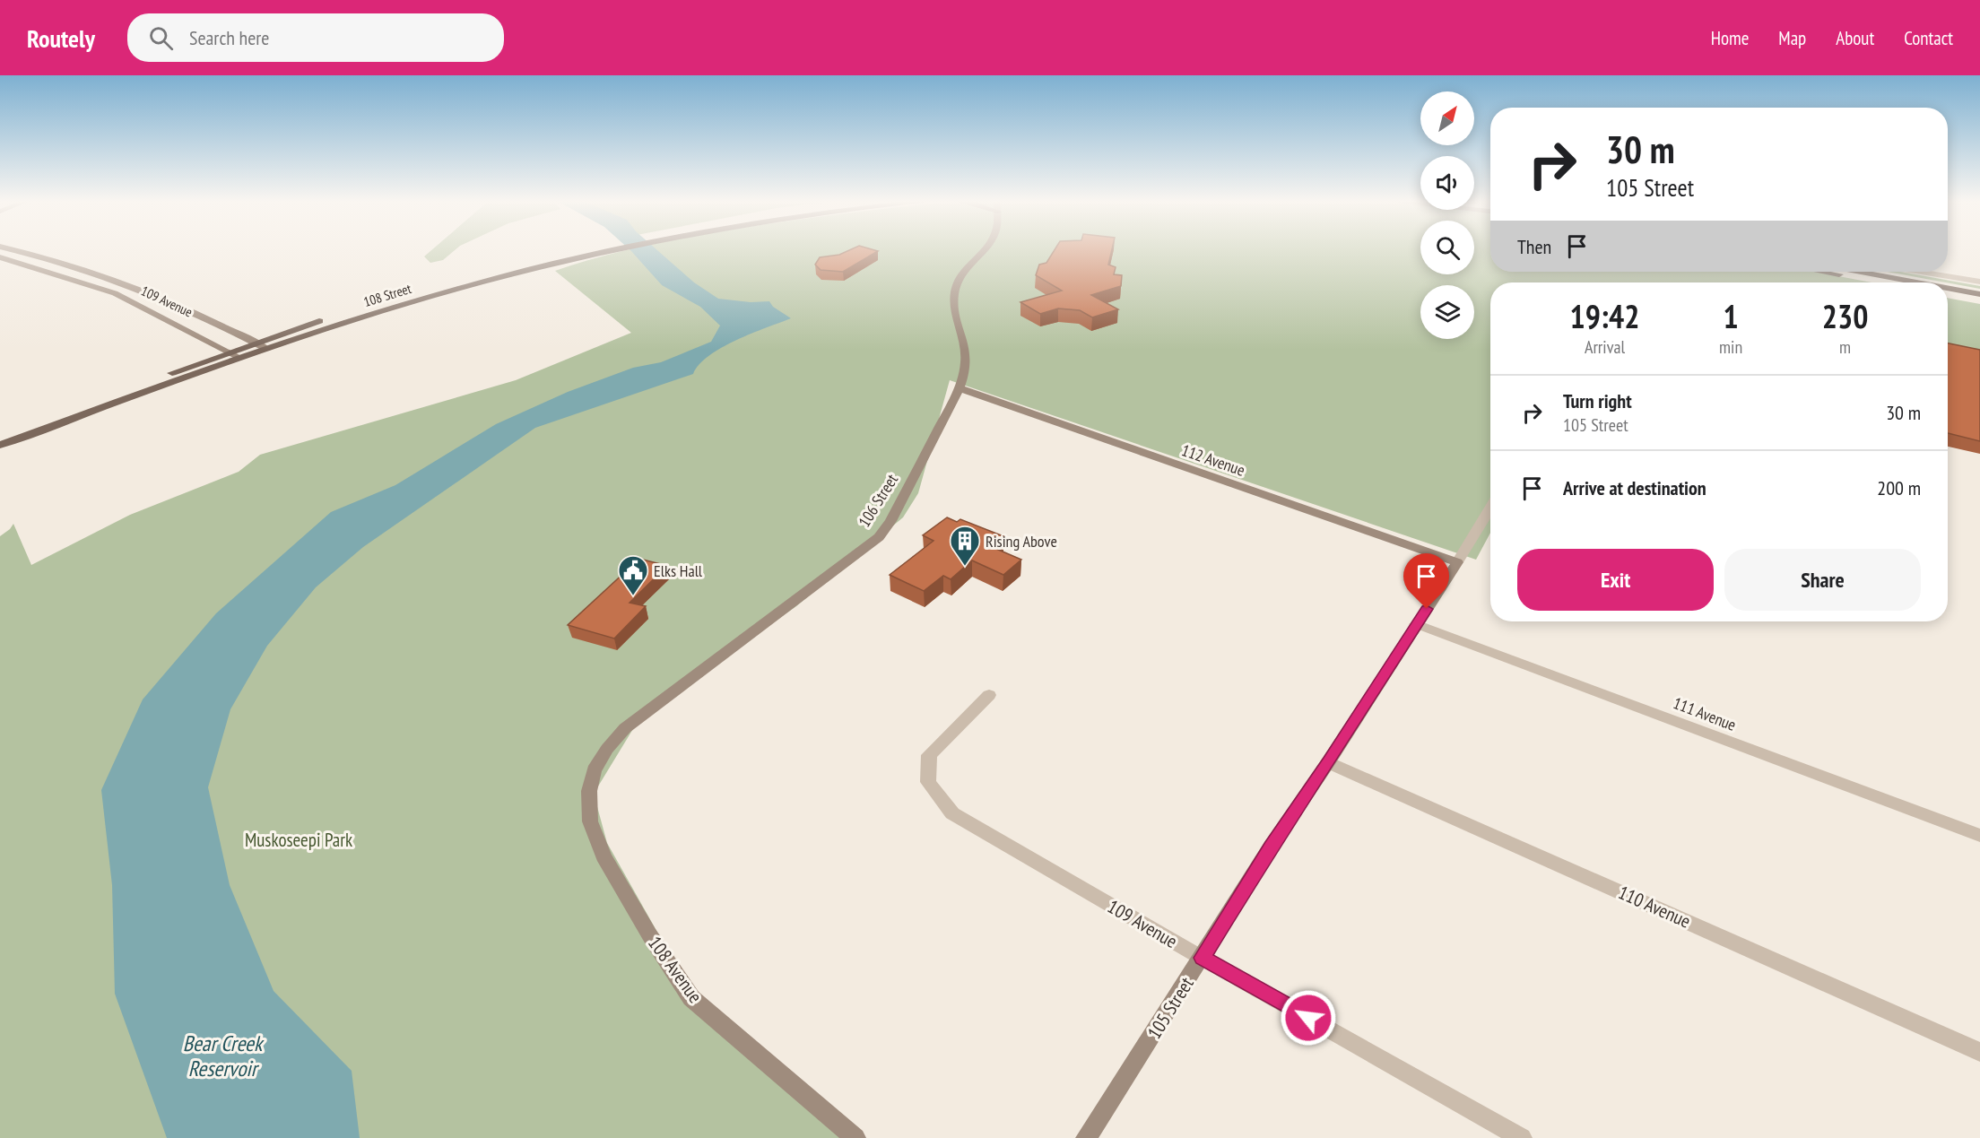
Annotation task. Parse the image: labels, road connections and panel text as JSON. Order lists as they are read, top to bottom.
{
  "streets": {
    "main road": ["108 Street"],
    "street": [
      "109 Avenue",
      "112 Avenue",
      "106 Street",
      "111 Avenue",
      "110 Avenue",
      "108 Avenue",
      "105 Street"
    ]
  },
  "crossings": [
    ["108 Street", "109 Avenue"],
    ["109 Avenue", "105 Street"],
    ["112 Avenue", "106 Street"],
    ["112 Avenue", "105 Street"],
    ["106 Street", "108 Avenue"],
    ["111 Avenue", "105 Street"],
    ["110 Avenue", "105 Street"]
  ],
  "water": ["Bear Creek Reservoir"],
  "parks": ["Muskoseepi Park"],
  "places": {
    "building": ["Rising Above"],
    "public building": ["Elks Hall"]
  },
  "north": "top right",
  "page": {
    "header": "Routely",
    "search": "Search here",
    "nav": [
      "Home",
      "Map",
      "About",
      "Contact"
    ],
    "turn": ["30 m", "105 Street"],
    "then": "Then",
    "eta": [
      "19:42",
      "Arrival",
      "1",
      "min",
      "230",
      "m"
    ],
    "list": [
      {
        "name": "Turn right",
        "note": "105 Street",
        "value": "30 m"
      },
      {
        "name": "Arrive at destination",
        "value": "200 m"
      }
    ],
    "buttons": ["Exit", "Share"]
  }
}
